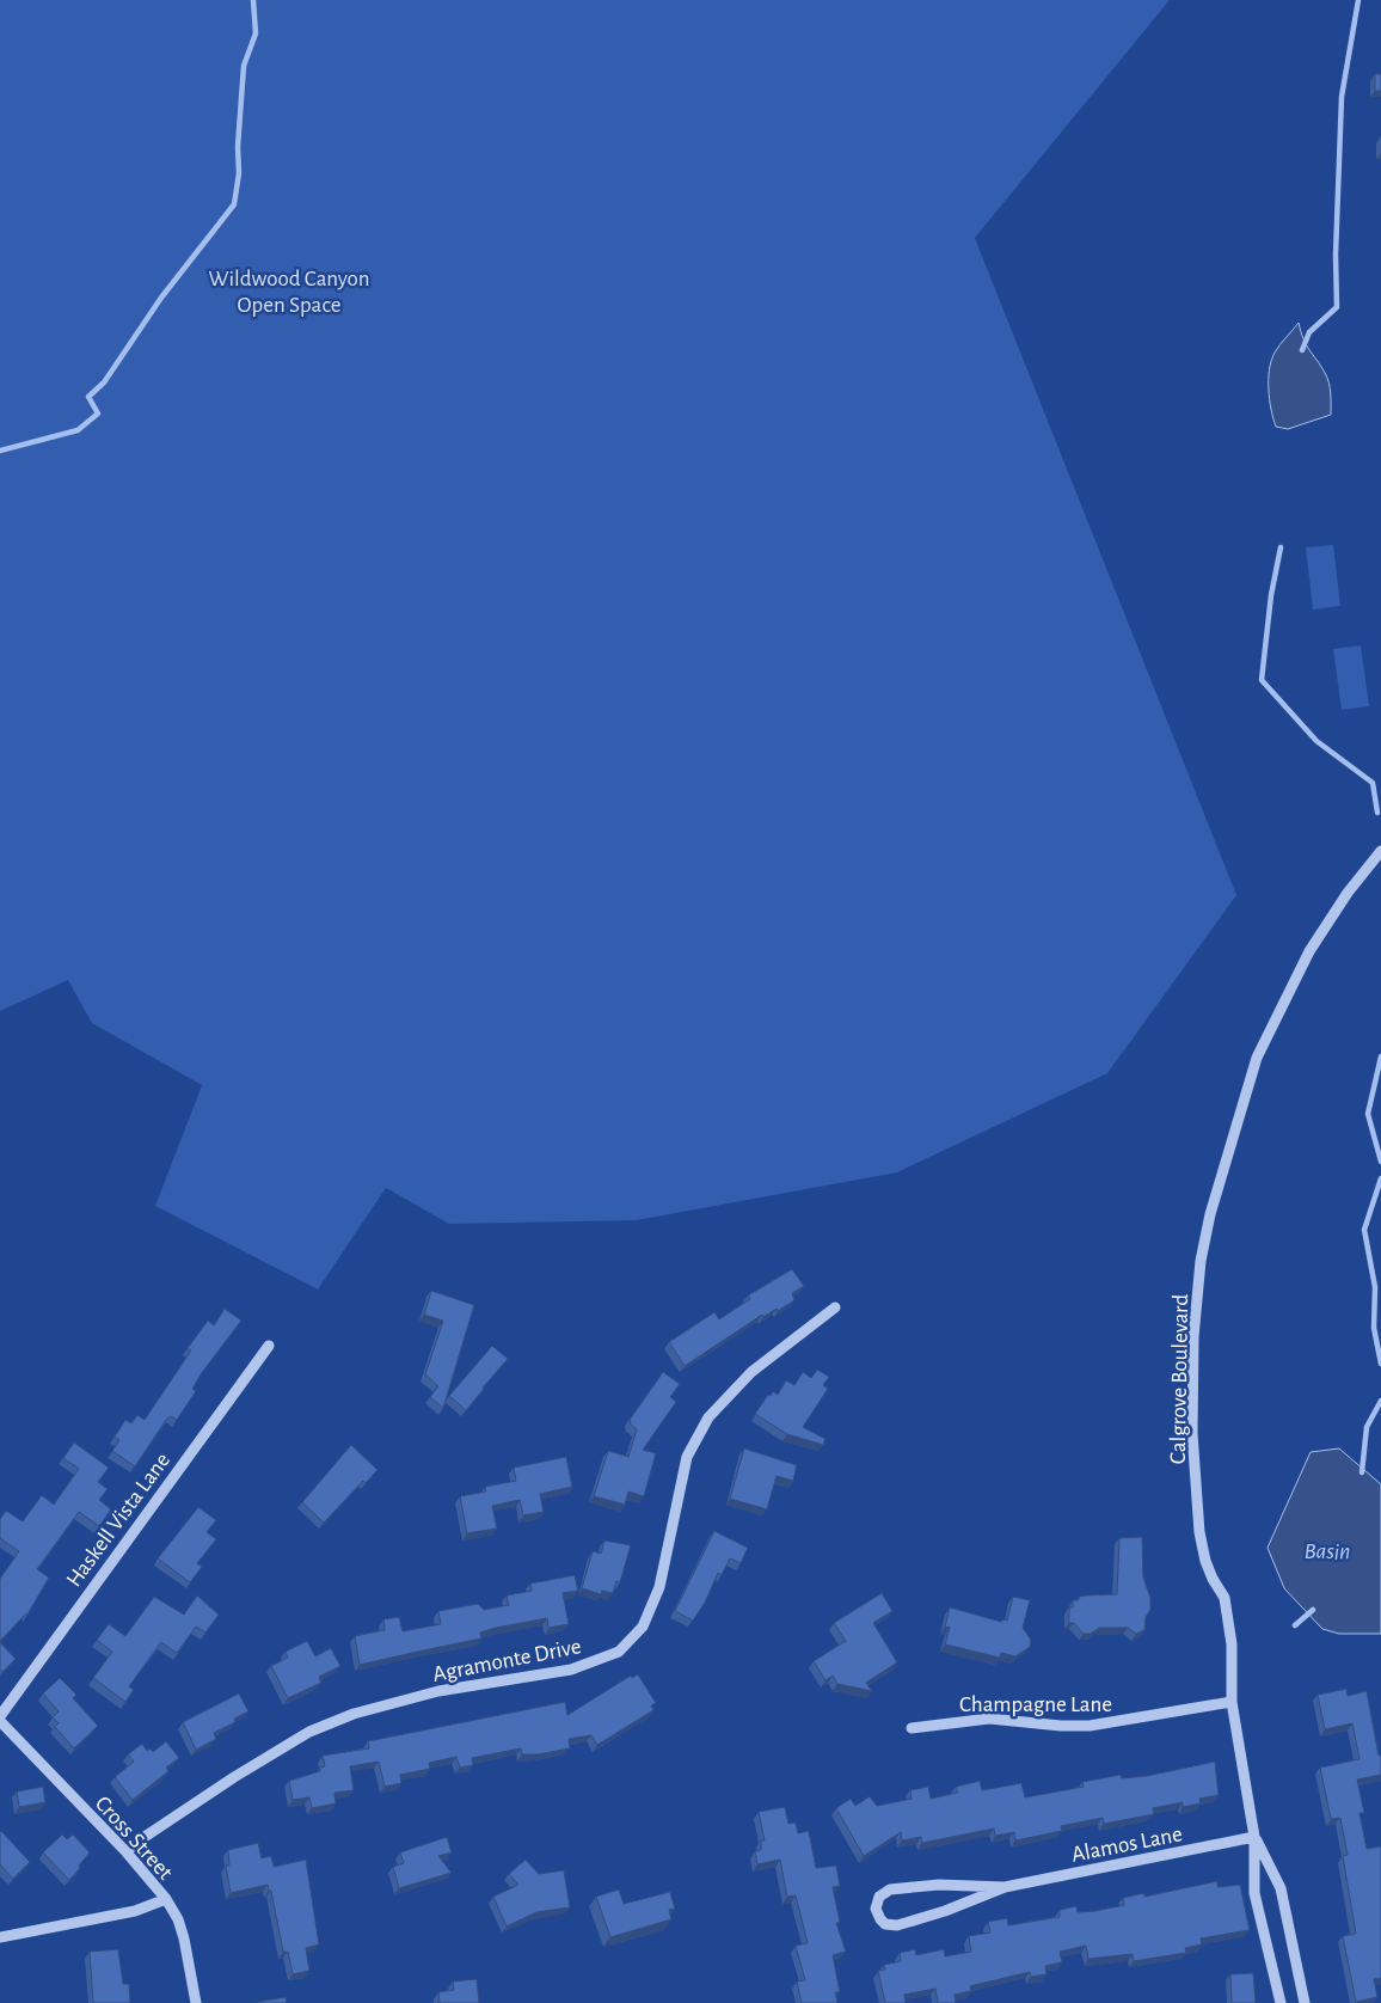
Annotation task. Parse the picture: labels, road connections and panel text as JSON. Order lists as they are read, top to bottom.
{
  "streets": {
    "street": [
      "Calgrove Boulevard",
      "Haskell Vista Lane",
      "Agramonte Drive",
      "Champagne Lane",
      "Cross Street",
      "Alamos Lane"
    ]
  },
  "crossings": [
    ["Calgrove Boulevard", "Champagne Lane"],
    ["Calgrove Boulevard", "Alamos Lane"],
    ["Agramonte Drive", "Cross Street"]
  ],
  "water": ["Basin"],
  "parks": ["Wildwood Canyon Open Space"]
}
